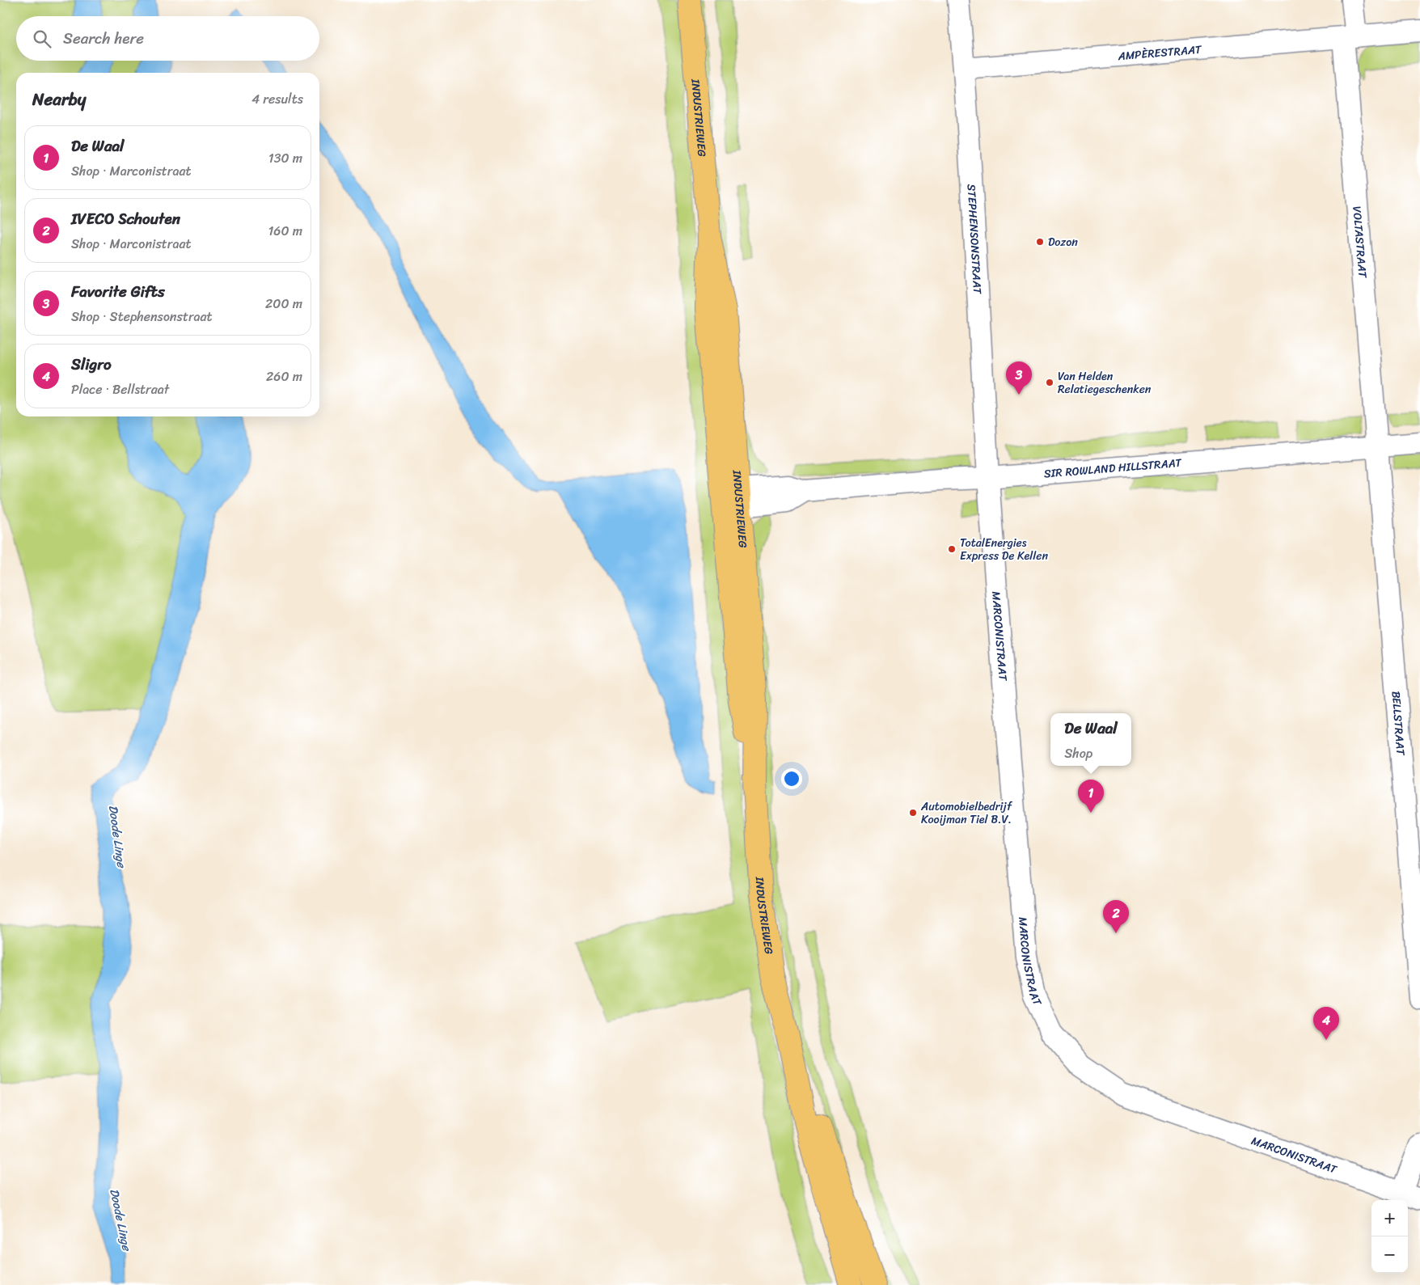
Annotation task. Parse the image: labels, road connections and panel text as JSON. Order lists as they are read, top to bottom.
{
  "streets": {
    "main road": ["INDUSTRIEWEG"],
    "street": [
      "AMPÈRESTRAAT",
      "STEPHENSONSTRAAT",
      "VOLTASTRAAT",
      "SIR ROWLAND HILLSTRAAT",
      "MARCONISTRAAT",
      "BELLSTRAAT"
    ]
  },
  "crossings": [
    ["AMPÈRESTRAAT", "STEPHENSONSTRAAT"],
    ["AMPÈRESTRAAT", "VOLTASTRAAT"],
    ["INDUSTRIEWEG", "SIR ROWLAND HILLSTRAAT"],
    ["STEPHENSONSTRAAT", "SIR ROWLAND HILLSTRAAT"],
    ["STEPHENSONSTRAAT", "MARCONISTRAAT"],
    ["VOLTASTRAAT", "SIR ROWLAND HILLSTRAAT"],
    ["VOLTASTRAAT", "BELLSTRAAT"],
    ["SIR ROWLAND HILLSTRAAT", "MARCONISTRAAT"],
    ["SIR ROWLAND HILLSTRAAT", "BELLSTRAAT"]
  ],
  "water": ["Doode Linge"],
  "places": [
    "Dozon",
    "Van Helden Relatiegeschenken",
    "TotalEnergies Express De Kellen",
    "Automobielbedrijf Kooijman Tiel B.V."
  ],
  "page": {
    "search": "Search here",
    "heading": ["Nearby", "4 results"],
    "list": [
      {
        "mark": "1",
        "name": "De Waal",
        "note": "Shop · Marconistraat",
        "value": "130 m"
      },
      {
        "mark": "2",
        "name": "IVECO Schouten",
        "note": "Shop · Marconistraat",
        "value": "160 m"
      },
      {
        "mark": "3",
        "name": "Favorite Gifts",
        "note": "Shop · Stephensonstraat",
        "value": "200 m"
      },
      {
        "mark": "4",
        "name": "Sligro",
        "note": "Place · Bellstraat",
        "value": "260 m"
      }
    ],
    "pins": [
      "3",
      "1",
      "2",
      "4"
    ],
    "popup": ["De Waal", "Shop"],
    "map_buttons": ["+", "−"]
  }
}
